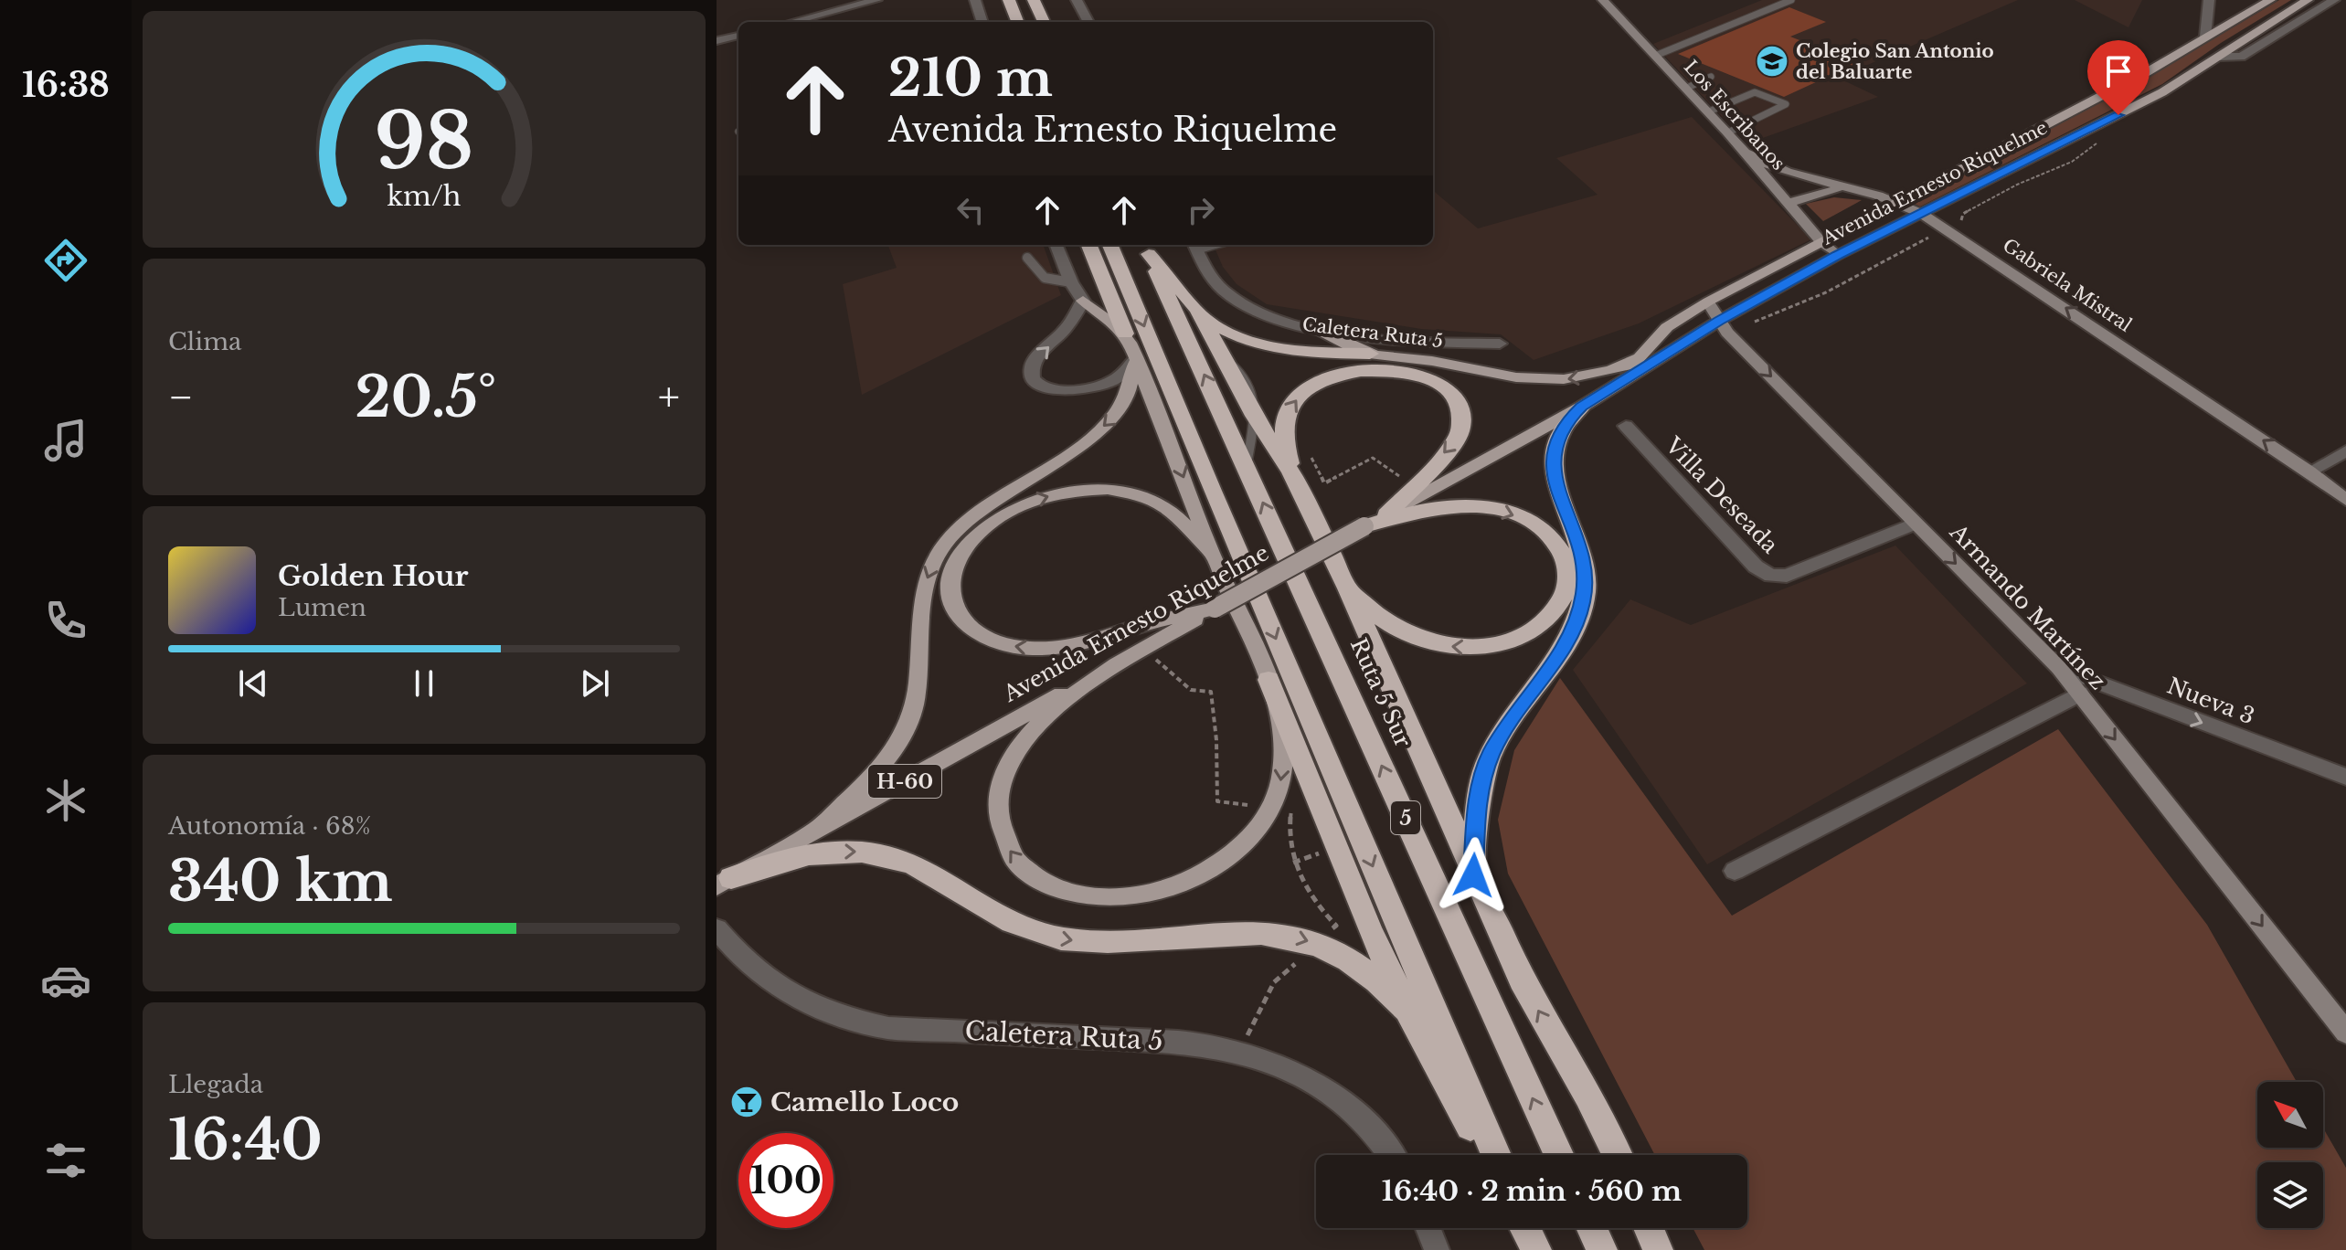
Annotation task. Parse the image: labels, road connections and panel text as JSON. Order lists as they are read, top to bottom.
{
  "streets": {
    "highway": ["Ruta 5 Sur", "5"],
    "main road": [
      "Los Escribanos",
      "Avenida Ernesto Riquelme",
      "Gabriela Mistral",
      "Armando Martínez",
      "H-60"
    ],
    "street": ["Caletera Ruta 5", "Villa Deseada", "Nueva 3"]
  },
  "crossings": [
    ["Los Escribanos", "Avenida Ernesto Riquelme"],
    ["Los Escribanos", "Gabriela Mistral"],
    ["Avenida Ernesto Riquelme", "Gabriela Mistral"],
    ["Avenida Ernesto Riquelme", "Armando Martínez"],
    ["Villa Deseada", "Armando Martínez"],
    ["Armando Martínez", "Nueva 3"]
  ],
  "one_way": ["Gabriela Mistral", "Armando Martínez", "Nueva 3"],
  "places": {
    "school or university": ["Colegio San Antonio del Baluarte"],
    "bar": ["Camello Loco"]
  },
  "north": "top left",
  "page": {
    "tabs": "16:38",
    "turn": ["210 m", "Avenida Ernesto Riquelme"],
    "tile": [
      "Clima",
      ["Autonomía · 68%", "340 km"],
      ["Llegada", "16:40"]
    ],
    "heat": ["−", "20.5°", "+"],
    "song": ["Golden Hour", "Lumen"],
    "limit": "100",
    "trip": "16:40 · 2 min · 560 m",
    "gauge": ["98", "km/h"]
  }
}
